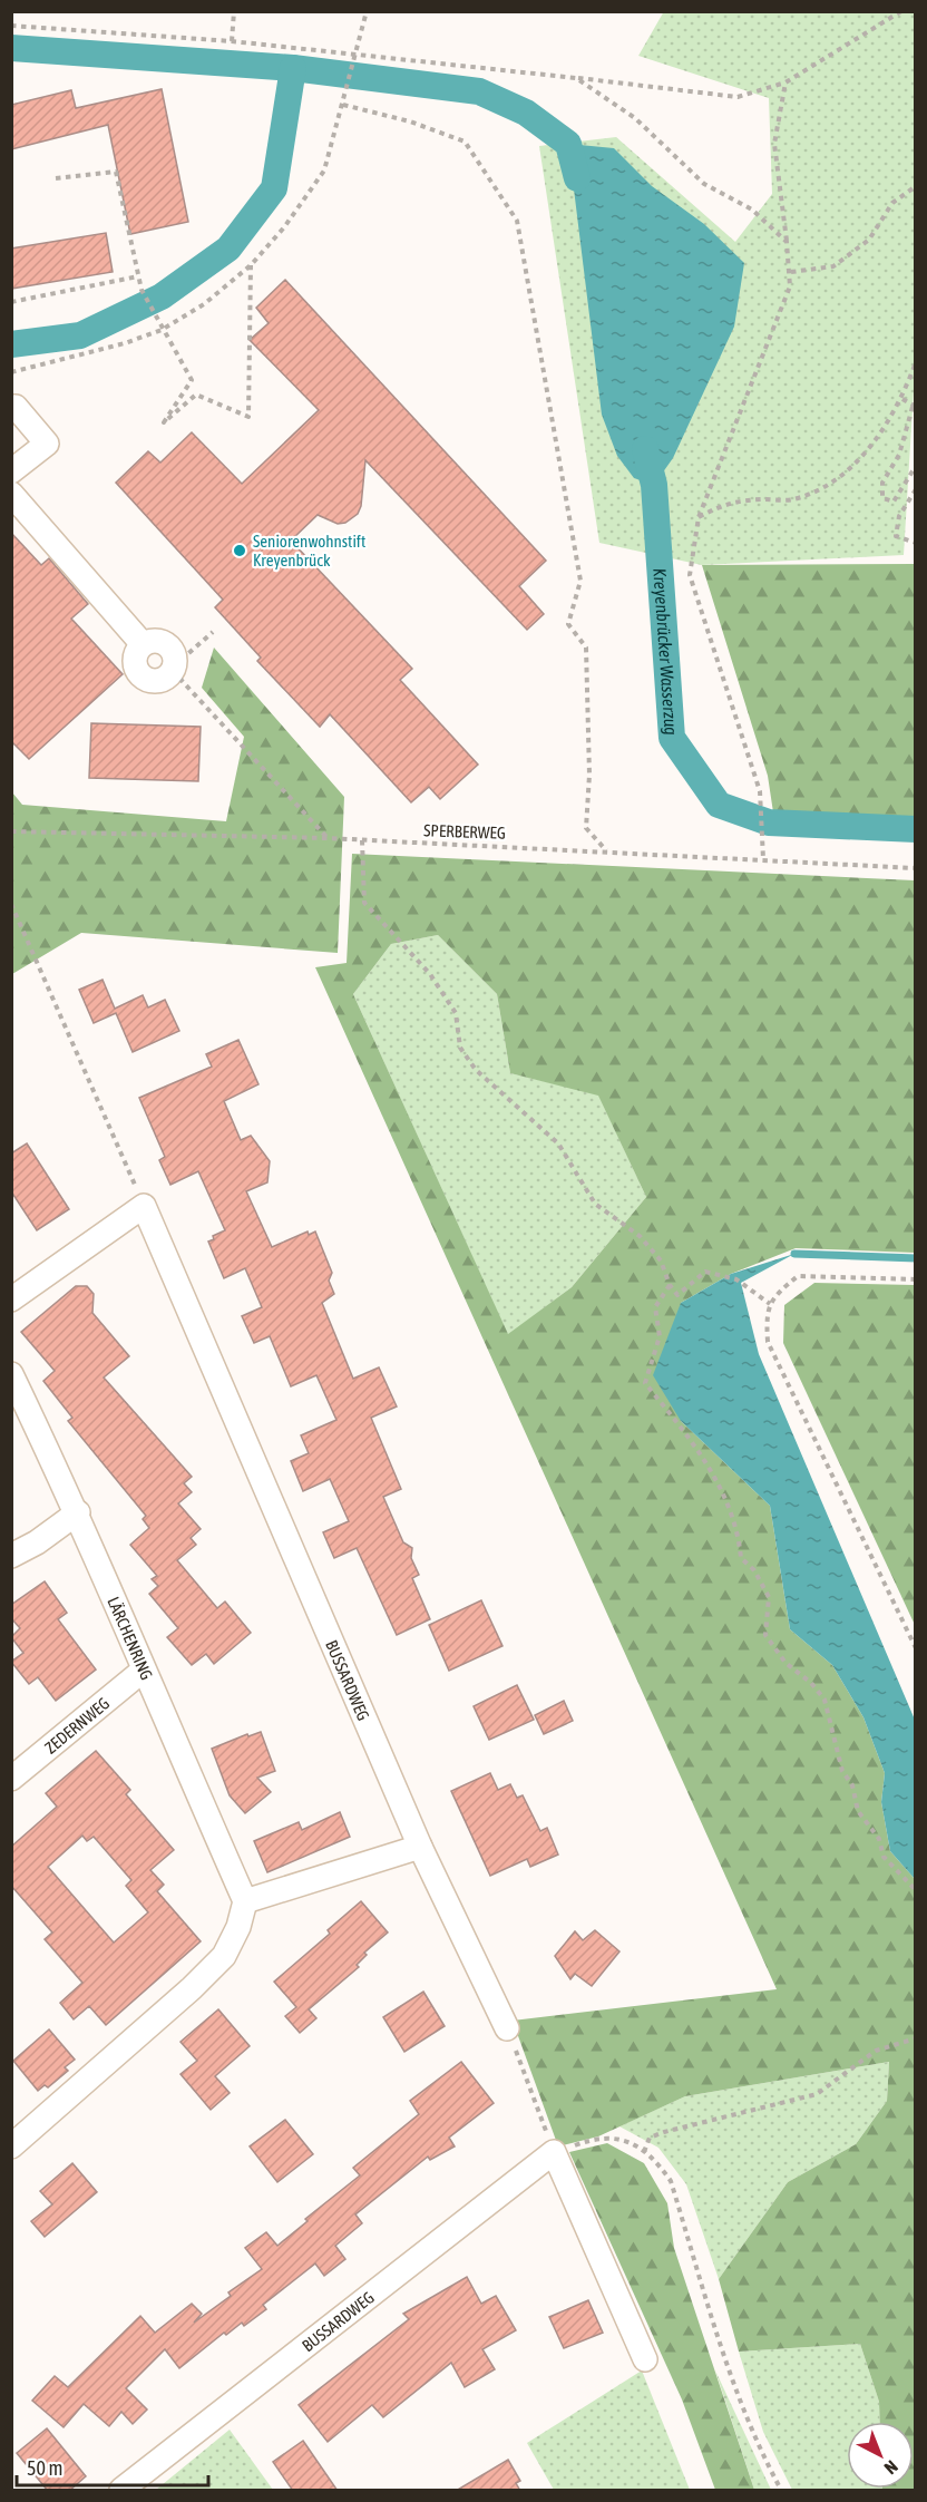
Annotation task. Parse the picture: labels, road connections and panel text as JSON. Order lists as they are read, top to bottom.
{
  "streets": {
    "street": ["LÄRCHENRING", "BUSSARDWEG", "ZEDERNWEG"],
    "path": ["SPERBERWEG"]
  },
  "crossings": [
    ["LÄRCHENRING", "ZEDERNWEG"]
  ],
  "water": ["Kreyenbrücker Wasserzug"],
  "places": ["Seniorenwohnstift Kreyenbrück"],
  "scale_bar": "50 m",
  "north": "bottom right"
}
